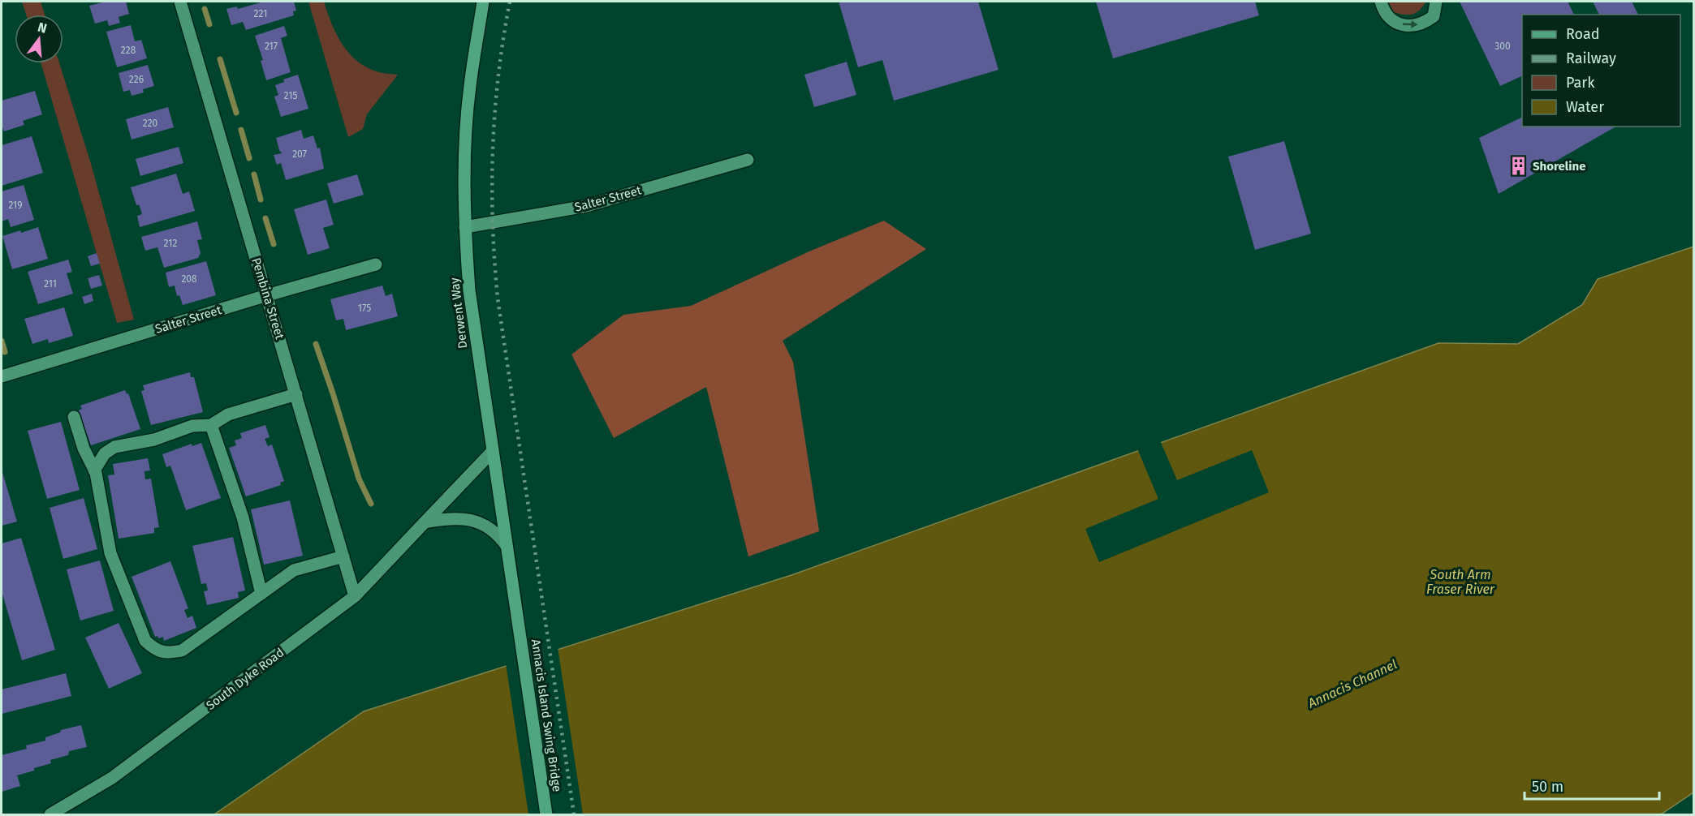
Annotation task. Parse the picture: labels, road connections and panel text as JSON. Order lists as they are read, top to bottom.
{
  "streets": {
    "main road": ["Derwent Way", "Annacis Island Swing Bridge"],
    "street": ["Salter Street", "Pembina Street", "South Dyke Road"]
  },
  "crossings": [
    ["Salter Street", "Pembina Street"],
    ["Salter Street", "Derwent Way"],
    ["Pembina Street", "South Dyke Road"],
    ["Derwent Way", "South Dyke Road"],
    ["Derwent Way", "Annacis Island Swing Bridge"]
  ],
  "water": ["South Arm Fraser River", "Annacis Channel"],
  "places": {
    "building": ["Shoreline"]
  },
  "house_numbers": [
    "221",
    "217",
    "300",
    "228",
    "226",
    "215",
    "220",
    "207",
    "219",
    "212",
    "208",
    "211",
    "175"
  ],
  "legend": [
    "Road",
    "Railway",
    "Park",
    "Water"
  ],
  "scale_bar": "50 m",
  "north": "top"
}
